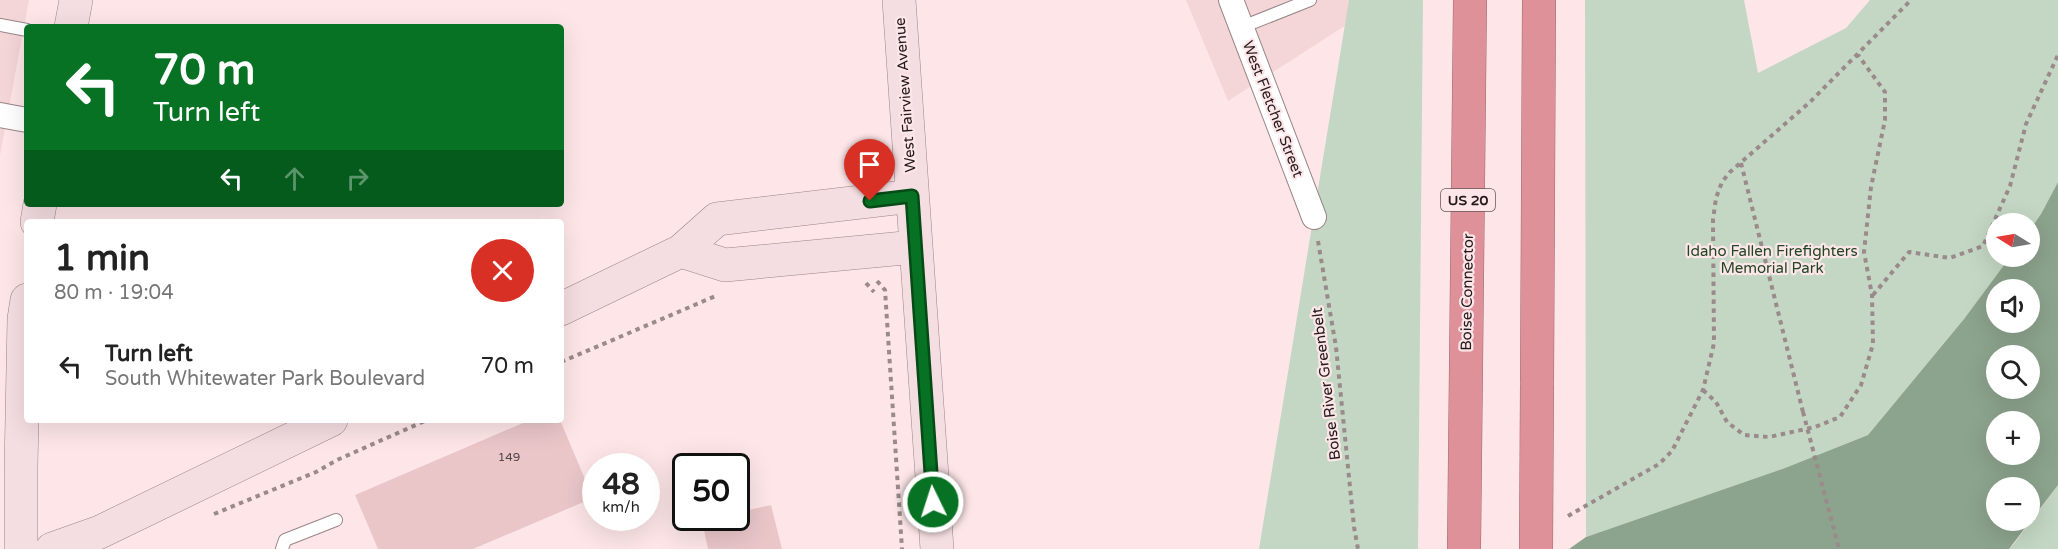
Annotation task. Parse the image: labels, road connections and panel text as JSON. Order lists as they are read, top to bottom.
{
  "streets": {
    "highway": ["US 20", "Boise Connector"],
    "street": ["West Fairview Avenue", "West Fletcher Street"],
    "path": ["Boise River Greenbelt"]
  },
  "crossings": [
    ["West Fletcher Street", "Boise River Greenbelt"]
  ],
  "parks": ["Idaho Fallen Firefighters Memorial Park"],
  "house_numbers": ["149"],
  "north": "left",
  "page": {
    "turn": ["70 m", "Turn left"],
    "map_buttons": ["+", "−"],
    "heading": ["1 min", "80 m · 19:04"],
    "list": [
      {
        "name": "Turn left",
        "note": "South Whitewater Park Boulevard",
        "value": "70 m"
      }
    ],
    "speed": "48 km/h",
    "limit": "50"
  }
}
